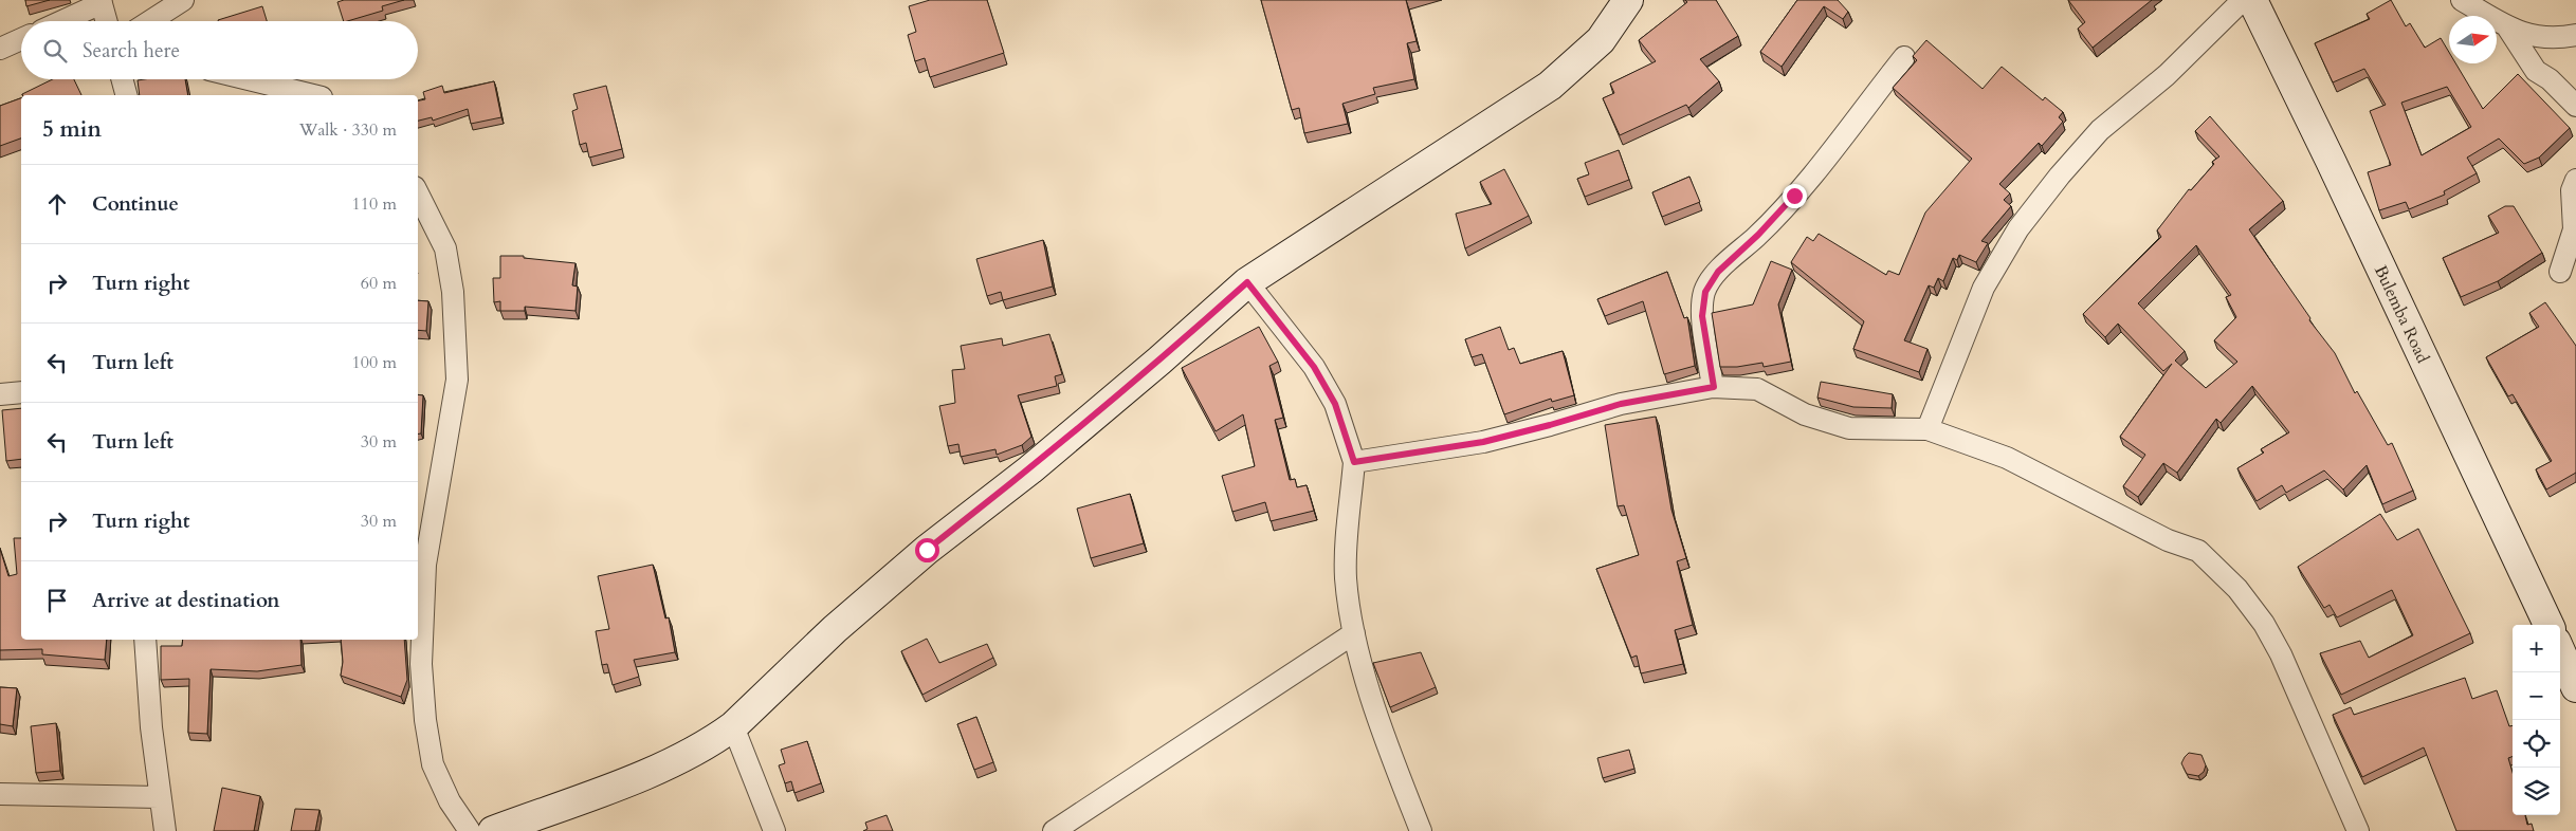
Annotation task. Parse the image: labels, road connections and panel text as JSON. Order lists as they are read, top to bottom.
{
  "streets": {
    "street": ["Bulemba Road"]
  },
  "north": "right",
  "page": {
    "search": "Search here",
    "heading": ["5 min", "Walk · 330 m"],
    "list": [
      ["Continue", "110 m"],
      ["Turn right", "60 m"],
      ["Turn left", "100 m"],
      ["Turn left", "30 m"],
      ["Turn right", "30 m"],
      "Arrive at destination"
    ],
    "map_buttons": ["+", "−"]
  }
}
